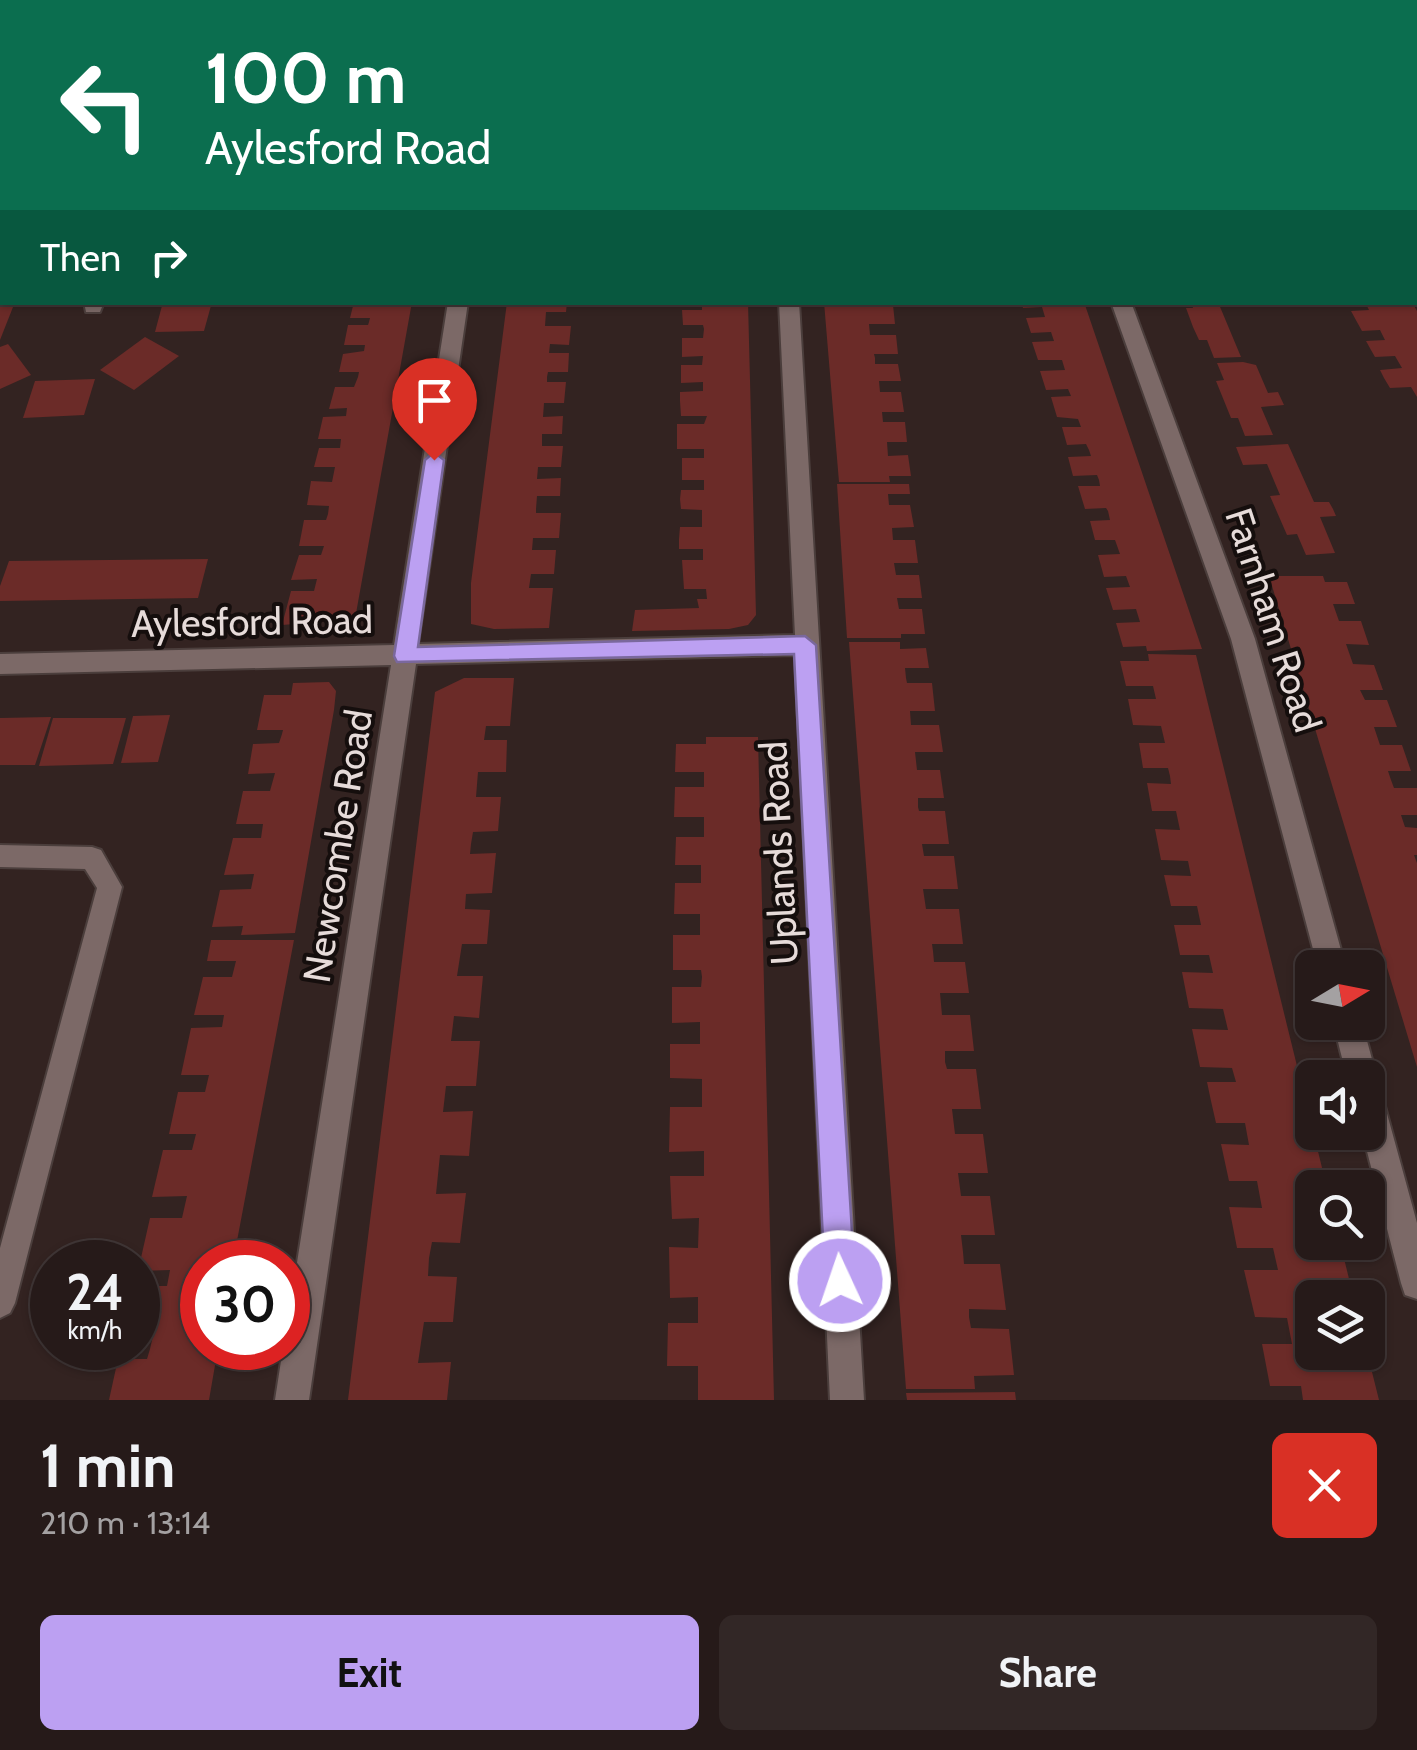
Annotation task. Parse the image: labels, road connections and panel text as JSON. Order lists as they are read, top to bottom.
{
  "streets": {
    "street": [
      "Farnham Road",
      "Aylesford Road",
      "Newcombe Road",
      "Uplands Road"
    ]
  },
  "crossings": [
    ["Aylesford Road", "Newcombe Road"],
    ["Aylesford Road", "Uplands Road"]
  ],
  "north": "right",
  "page": {
    "turn": ["100 m", "Aylesford Road"],
    "then": "Then",
    "speed": "24 km/h",
    "limit": "30",
    "heading": ["1 min", "210 m · 13:14"],
    "buttons": ["Exit", "Share"]
  }
}
